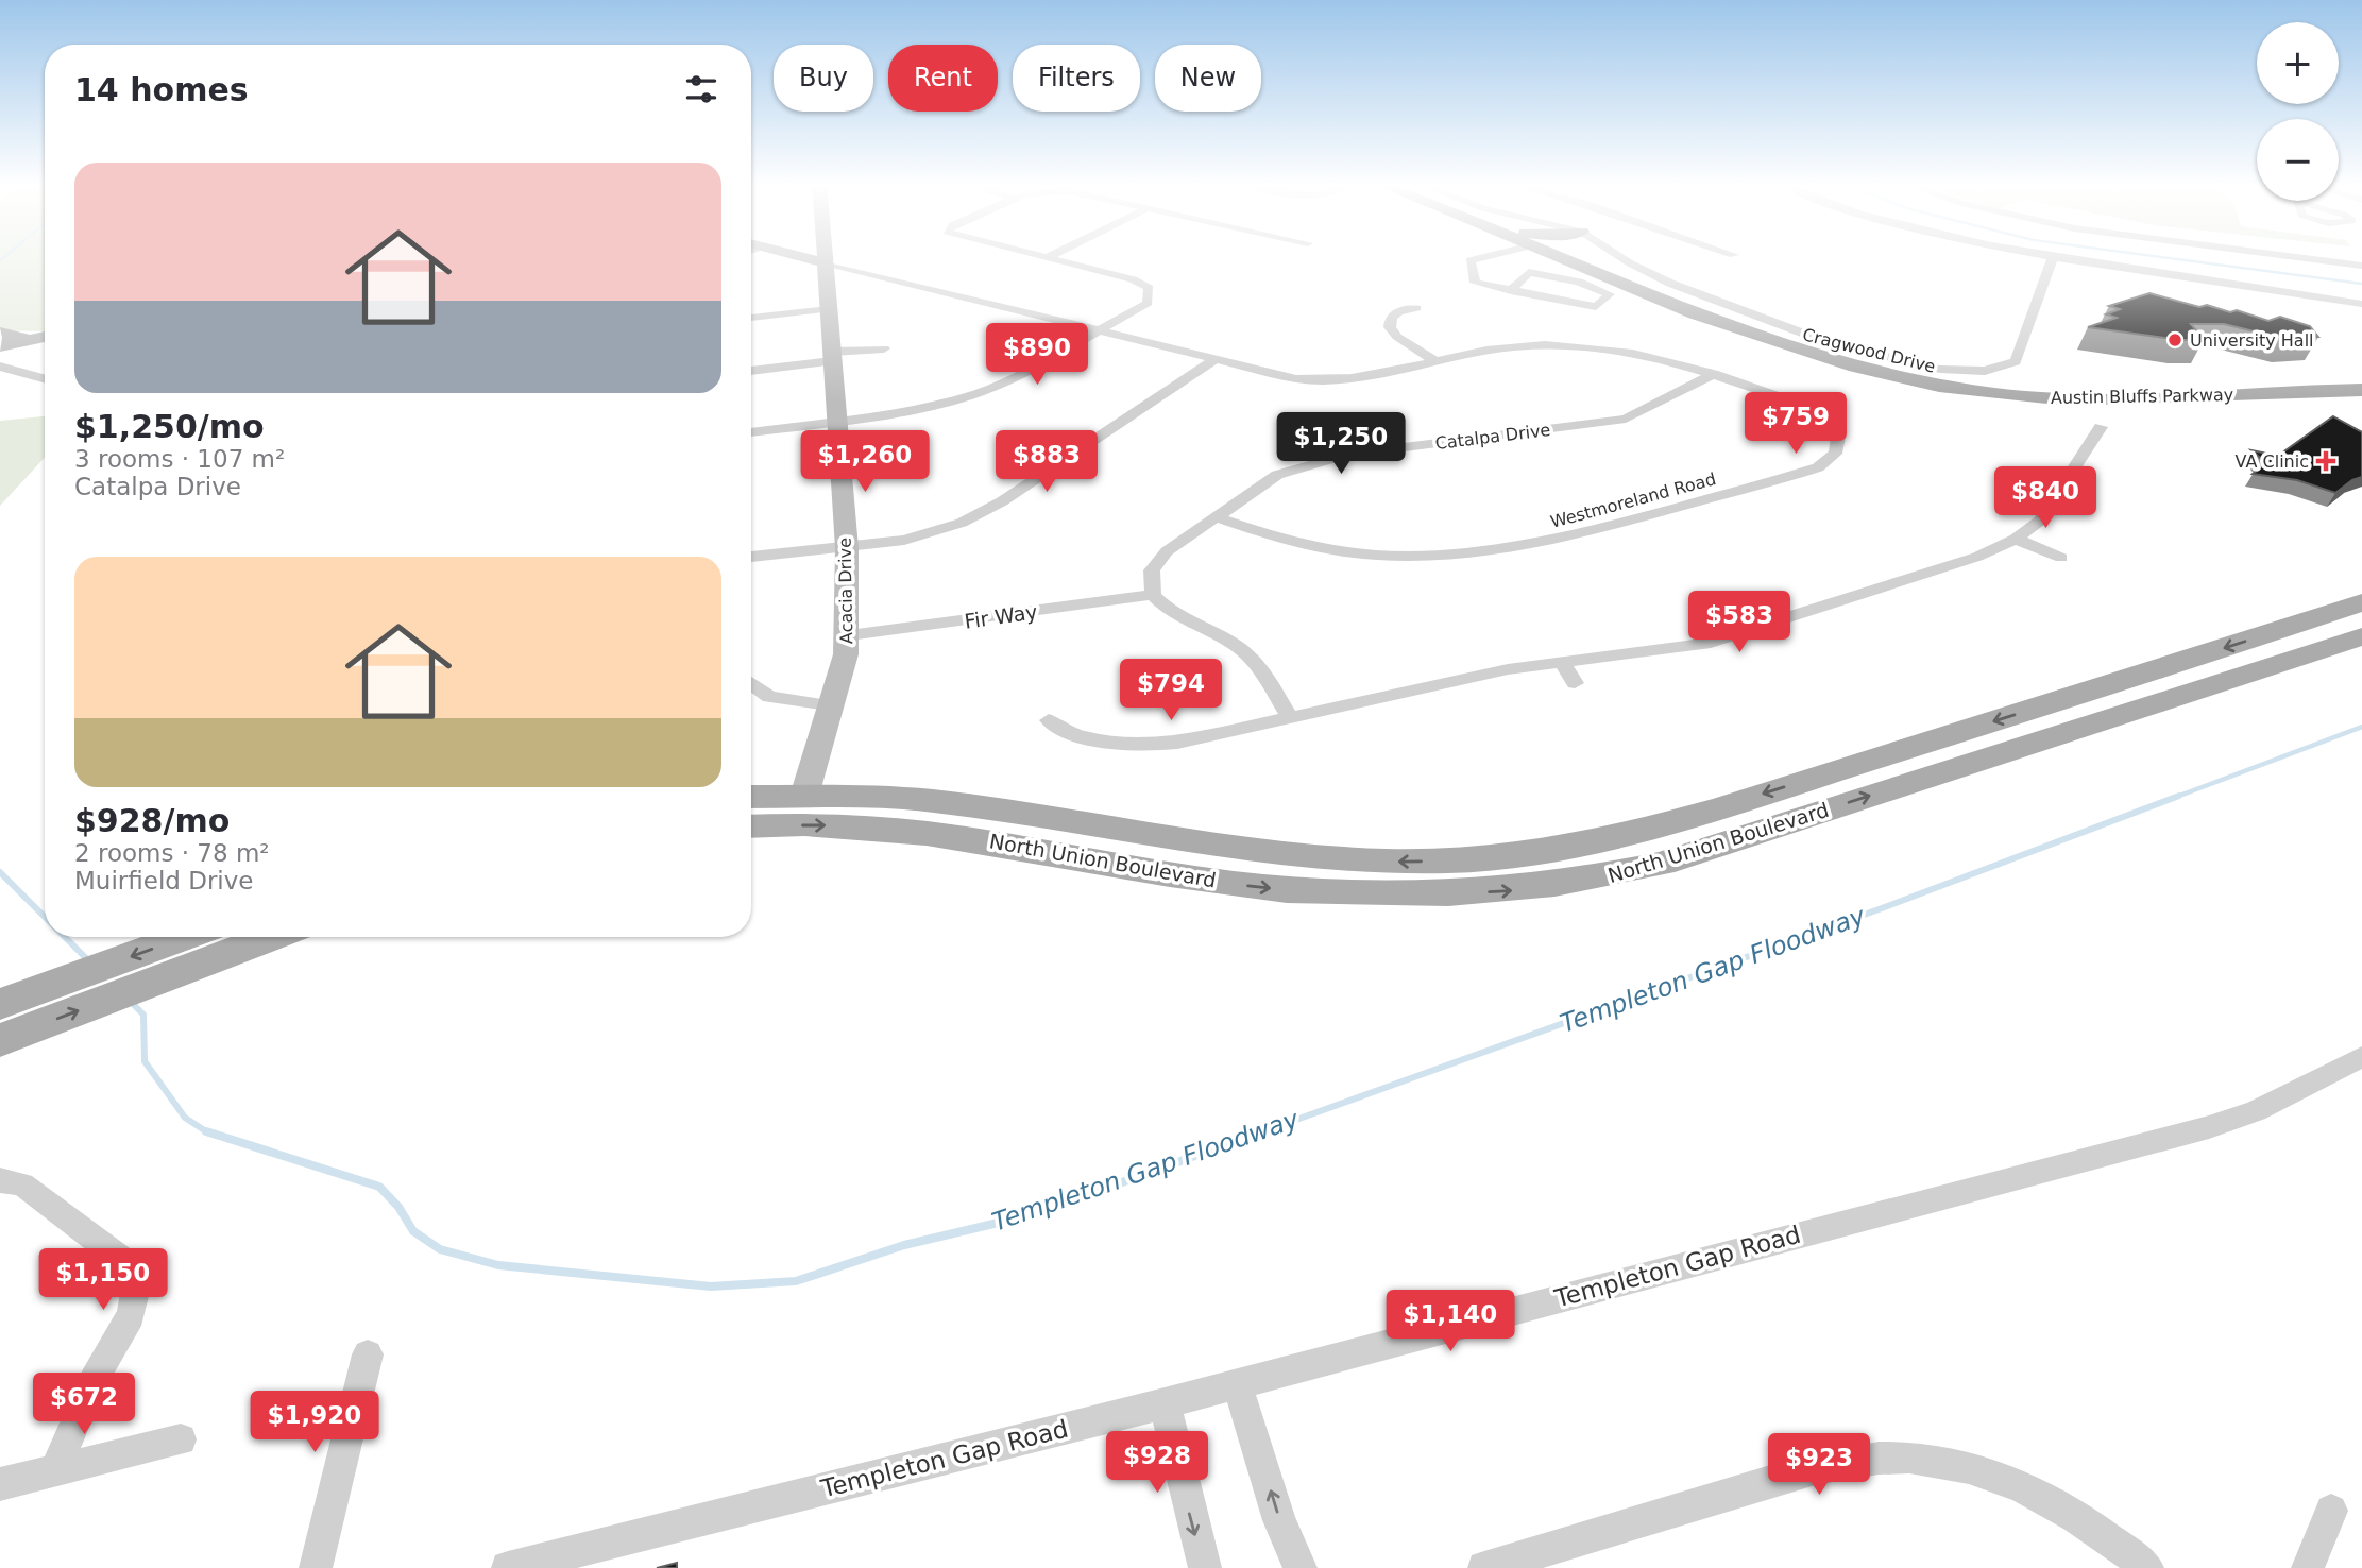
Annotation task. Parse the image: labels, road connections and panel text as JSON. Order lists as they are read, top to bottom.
{
  "streets": {
    "main road": ["Austin Bluffs Parkway", "North Union Boulevard"],
    "street": [
      "Cragwood Drive",
      "Catalpa Drive",
      "Westmoreland Road",
      "Acacia Drive",
      "Fir Way",
      "Templeton Gap Road"
    ]
  },
  "crossings": [
    ["Catalpa Drive", "Westmoreland Road"],
    ["Catalpa Drive", "Fir Way"],
    ["Acacia Drive", "Fir Way"],
    ["Acacia Drive", "North Union Boulevard"]
  ],
  "water": ["Templeton Gap Floodway"],
  "places": {
    "other": ["University Hall"],
    "health": ["VA Clinic"]
  },
  "page": {
    "map_buttons": ["+", "−"],
    "chip": [
      "Buy",
      "Rent",
      "Filters",
      "New"
    ],
    "heading": "14 homes",
    "list": [
      {
        "name": "$1,250/mo",
        "note": "3 rooms · 107 m² · Catalpa Drive"
      },
      {
        "name": "$928/mo",
        "note": "2 rooms · 78 m² · Muirfield Drive"
      }
    ],
    "price": [
      "$890",
      "$759",
      "$1,250",
      "$1,260",
      "$883",
      "$840",
      "$583",
      "$794",
      "$1,150",
      "$1,140",
      "$672",
      "$1,920",
      "$928",
      "$923"
    ]
  }
}
